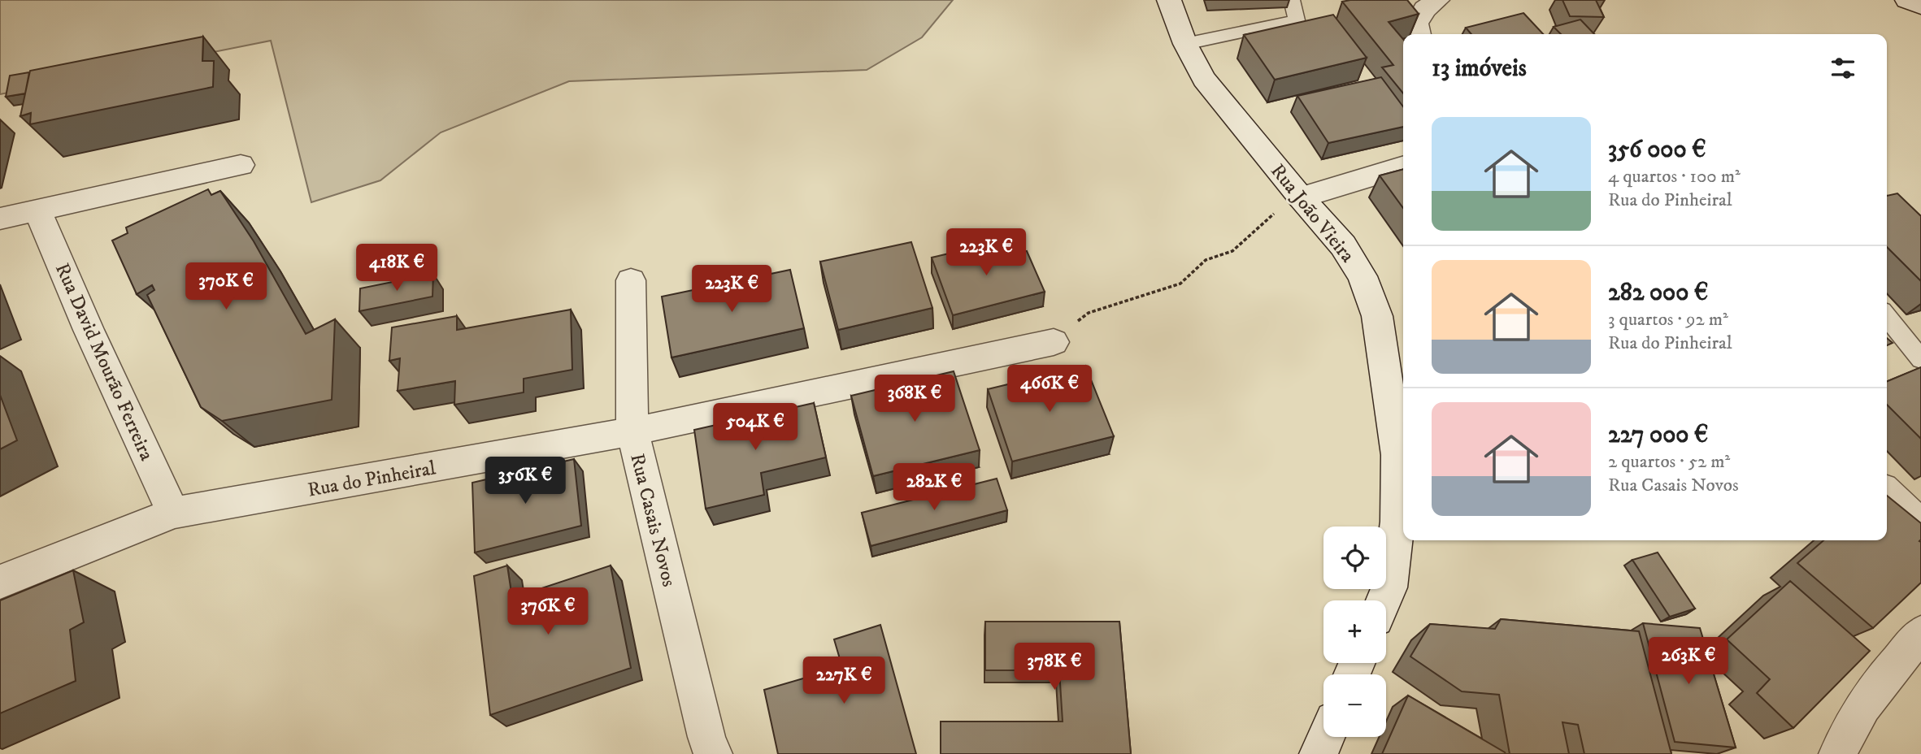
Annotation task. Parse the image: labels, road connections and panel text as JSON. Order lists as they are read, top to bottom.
{
  "streets": {
    "street": [
      "Rua João Vieira",
      "Rua David Mourão Ferreira",
      "Rua do Pinheiral",
      "Rua Casais Novos"
    ]
  },
  "crossings": [
    ["Rua David Mourão Ferreira", "Rua do Pinheiral"],
    ["Rua do Pinheiral", "Rua Casais Novos"]
  ],
  "page": {
    "heading": "13 imóveis",
    "list": [
      {
        "name": "356 000 €",
        "note": "4 quartos · 100 m² · Rua do Pinheiral"
      },
      {
        "name": "282 000 €",
        "note": "3 quartos · 92 m² · Rua do Pinheiral"
      },
      {
        "name": "227 000 €",
        "note": "2 quartos · 52 m² · Rua Casais Novos"
      }
    ],
    "price": [
      "223K €",
      "418K €",
      "370K €",
      "223K €",
      "466K €",
      "368K €",
      "504K €",
      "356K €",
      "282K €",
      "376K €",
      "263K €",
      "378K €",
      "227K €"
    ],
    "map_buttons": ["+", "−"]
  }
}
